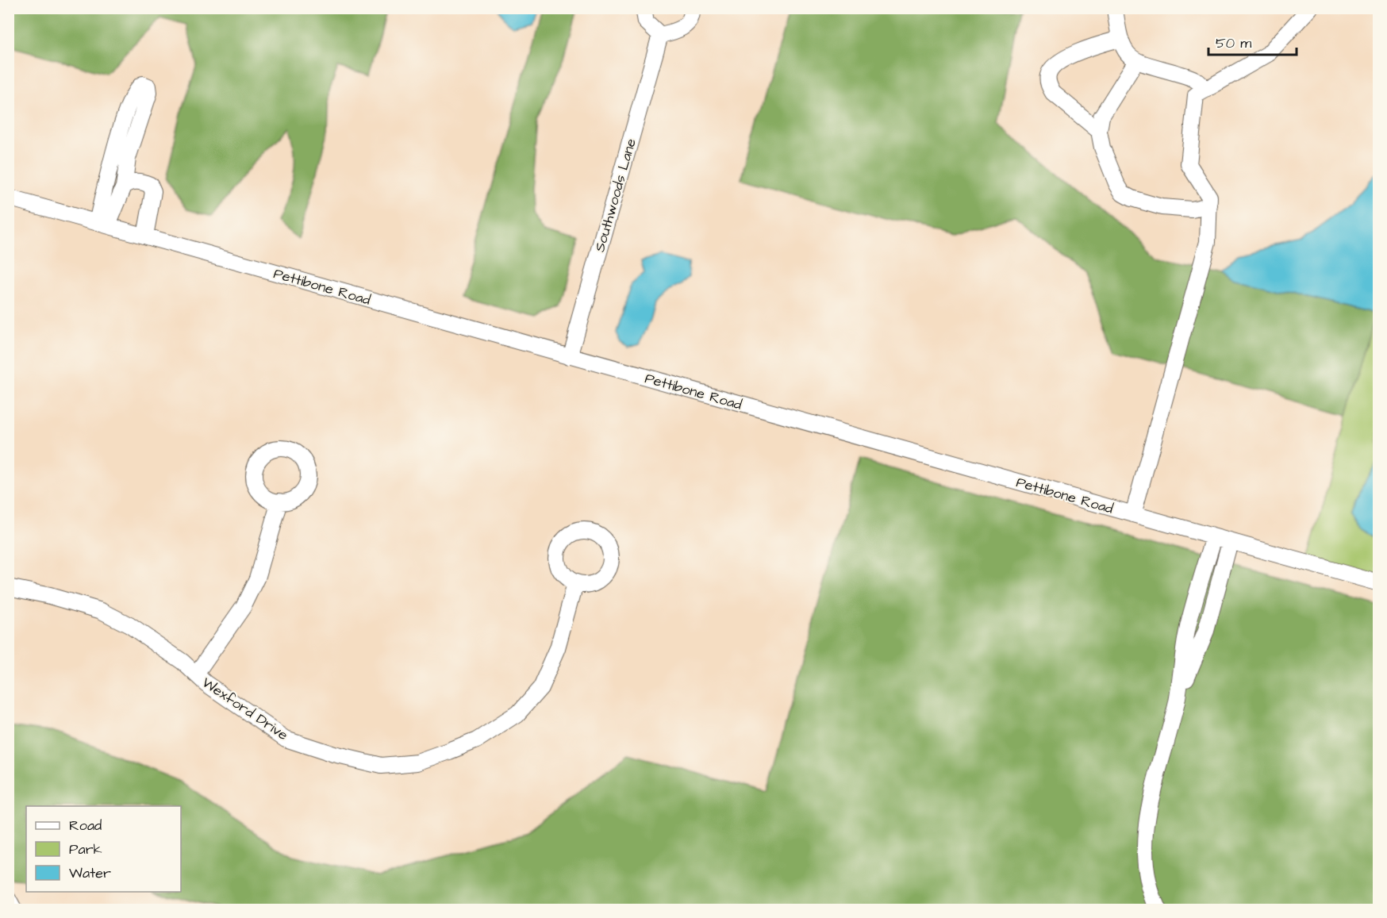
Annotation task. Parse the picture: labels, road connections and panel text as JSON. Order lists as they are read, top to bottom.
{
  "streets": {
    "street": ["Southwoods Lane", "Pettibone Road", "Wexford Drive"]
  },
  "crossings": [
    ["Southwoods Lane", "Pettibone Road"]
  ],
  "legend": ["Road", "Park", "Water"],
  "scale_bar": "50 m"
}
